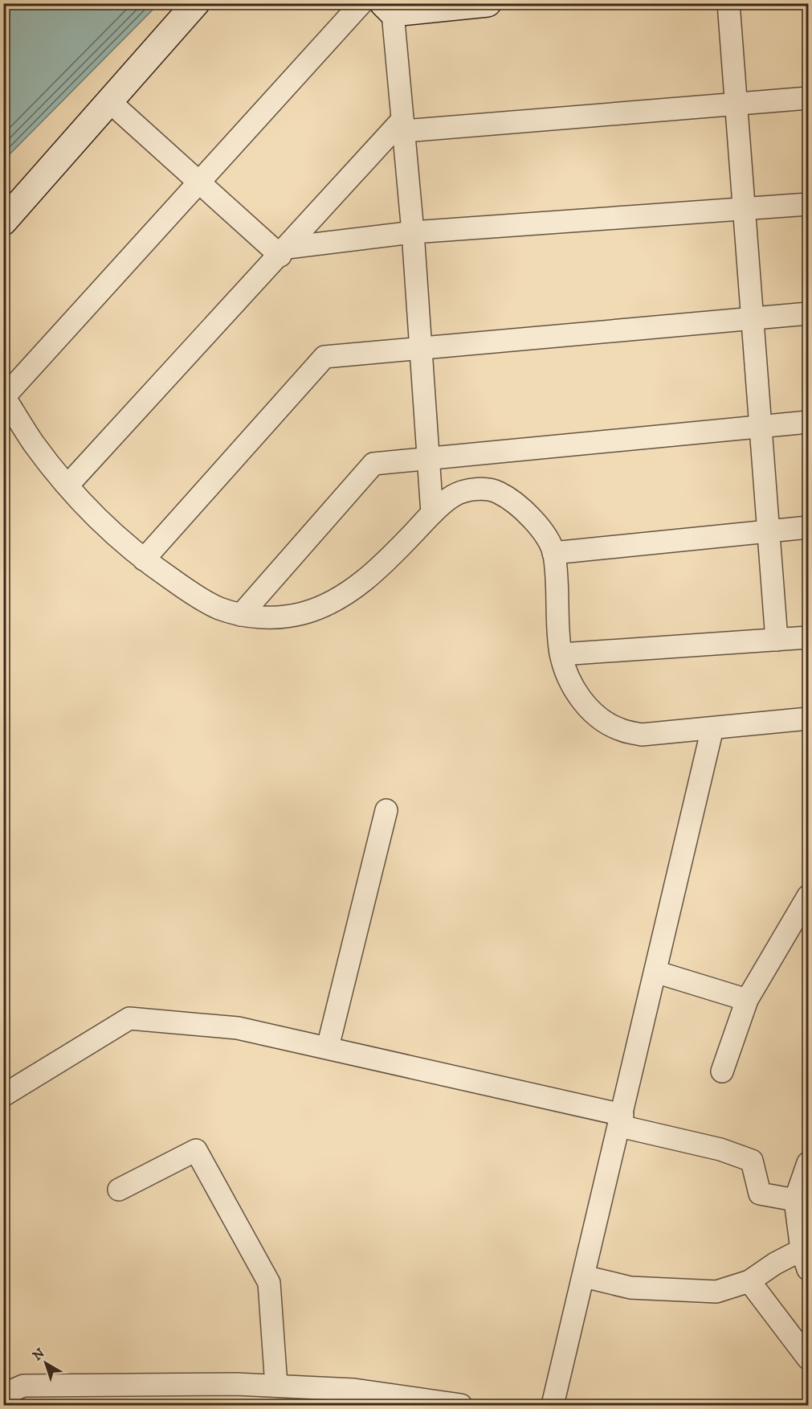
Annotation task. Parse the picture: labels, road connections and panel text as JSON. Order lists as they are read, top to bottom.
{
  "north": "top left"
}
